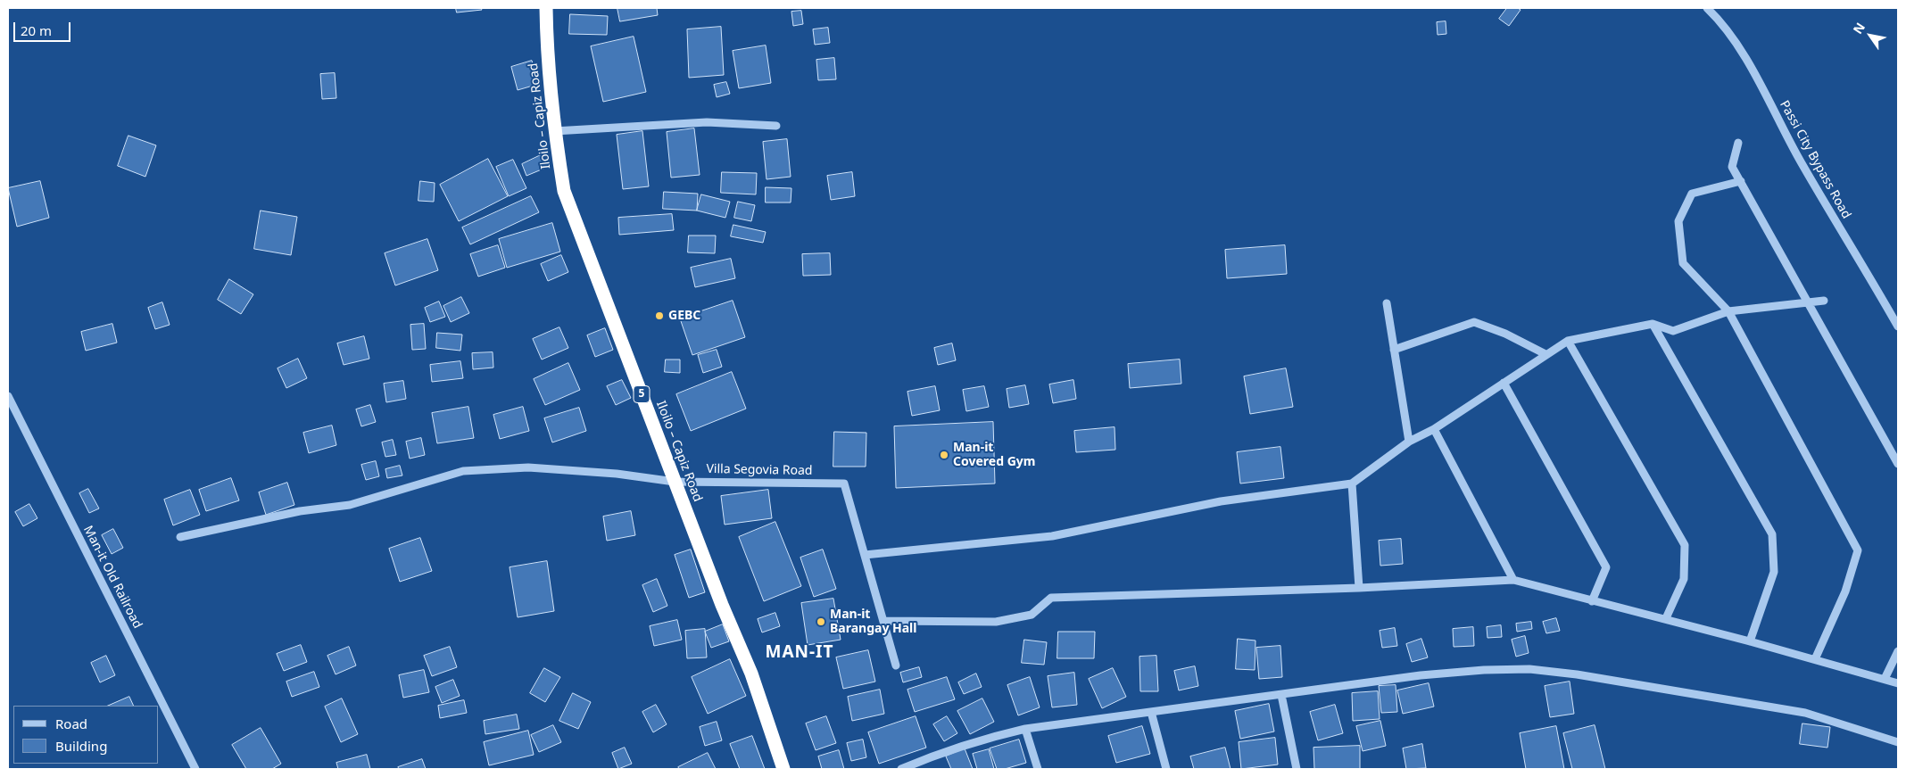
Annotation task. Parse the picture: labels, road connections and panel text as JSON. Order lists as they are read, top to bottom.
{
  "streets": {
    "highway": ["Iloilo – Capiz Road", "5"],
    "street": ["Passi City Bypass Road", "Villa Segovia Road", "Man-it Old Railroad"]
  },
  "crossings": [
    ["Iloilo – Capiz Road", "Villa Segovia Road"]
  ],
  "districts": ["MAN-IT"],
  "places": ["GEBC", "Man-it Covered Gym", "Man-it Barangay Hall"],
  "legend": ["Road", "Building"],
  "scale_bar": "20 m",
  "north": "top left"
}
